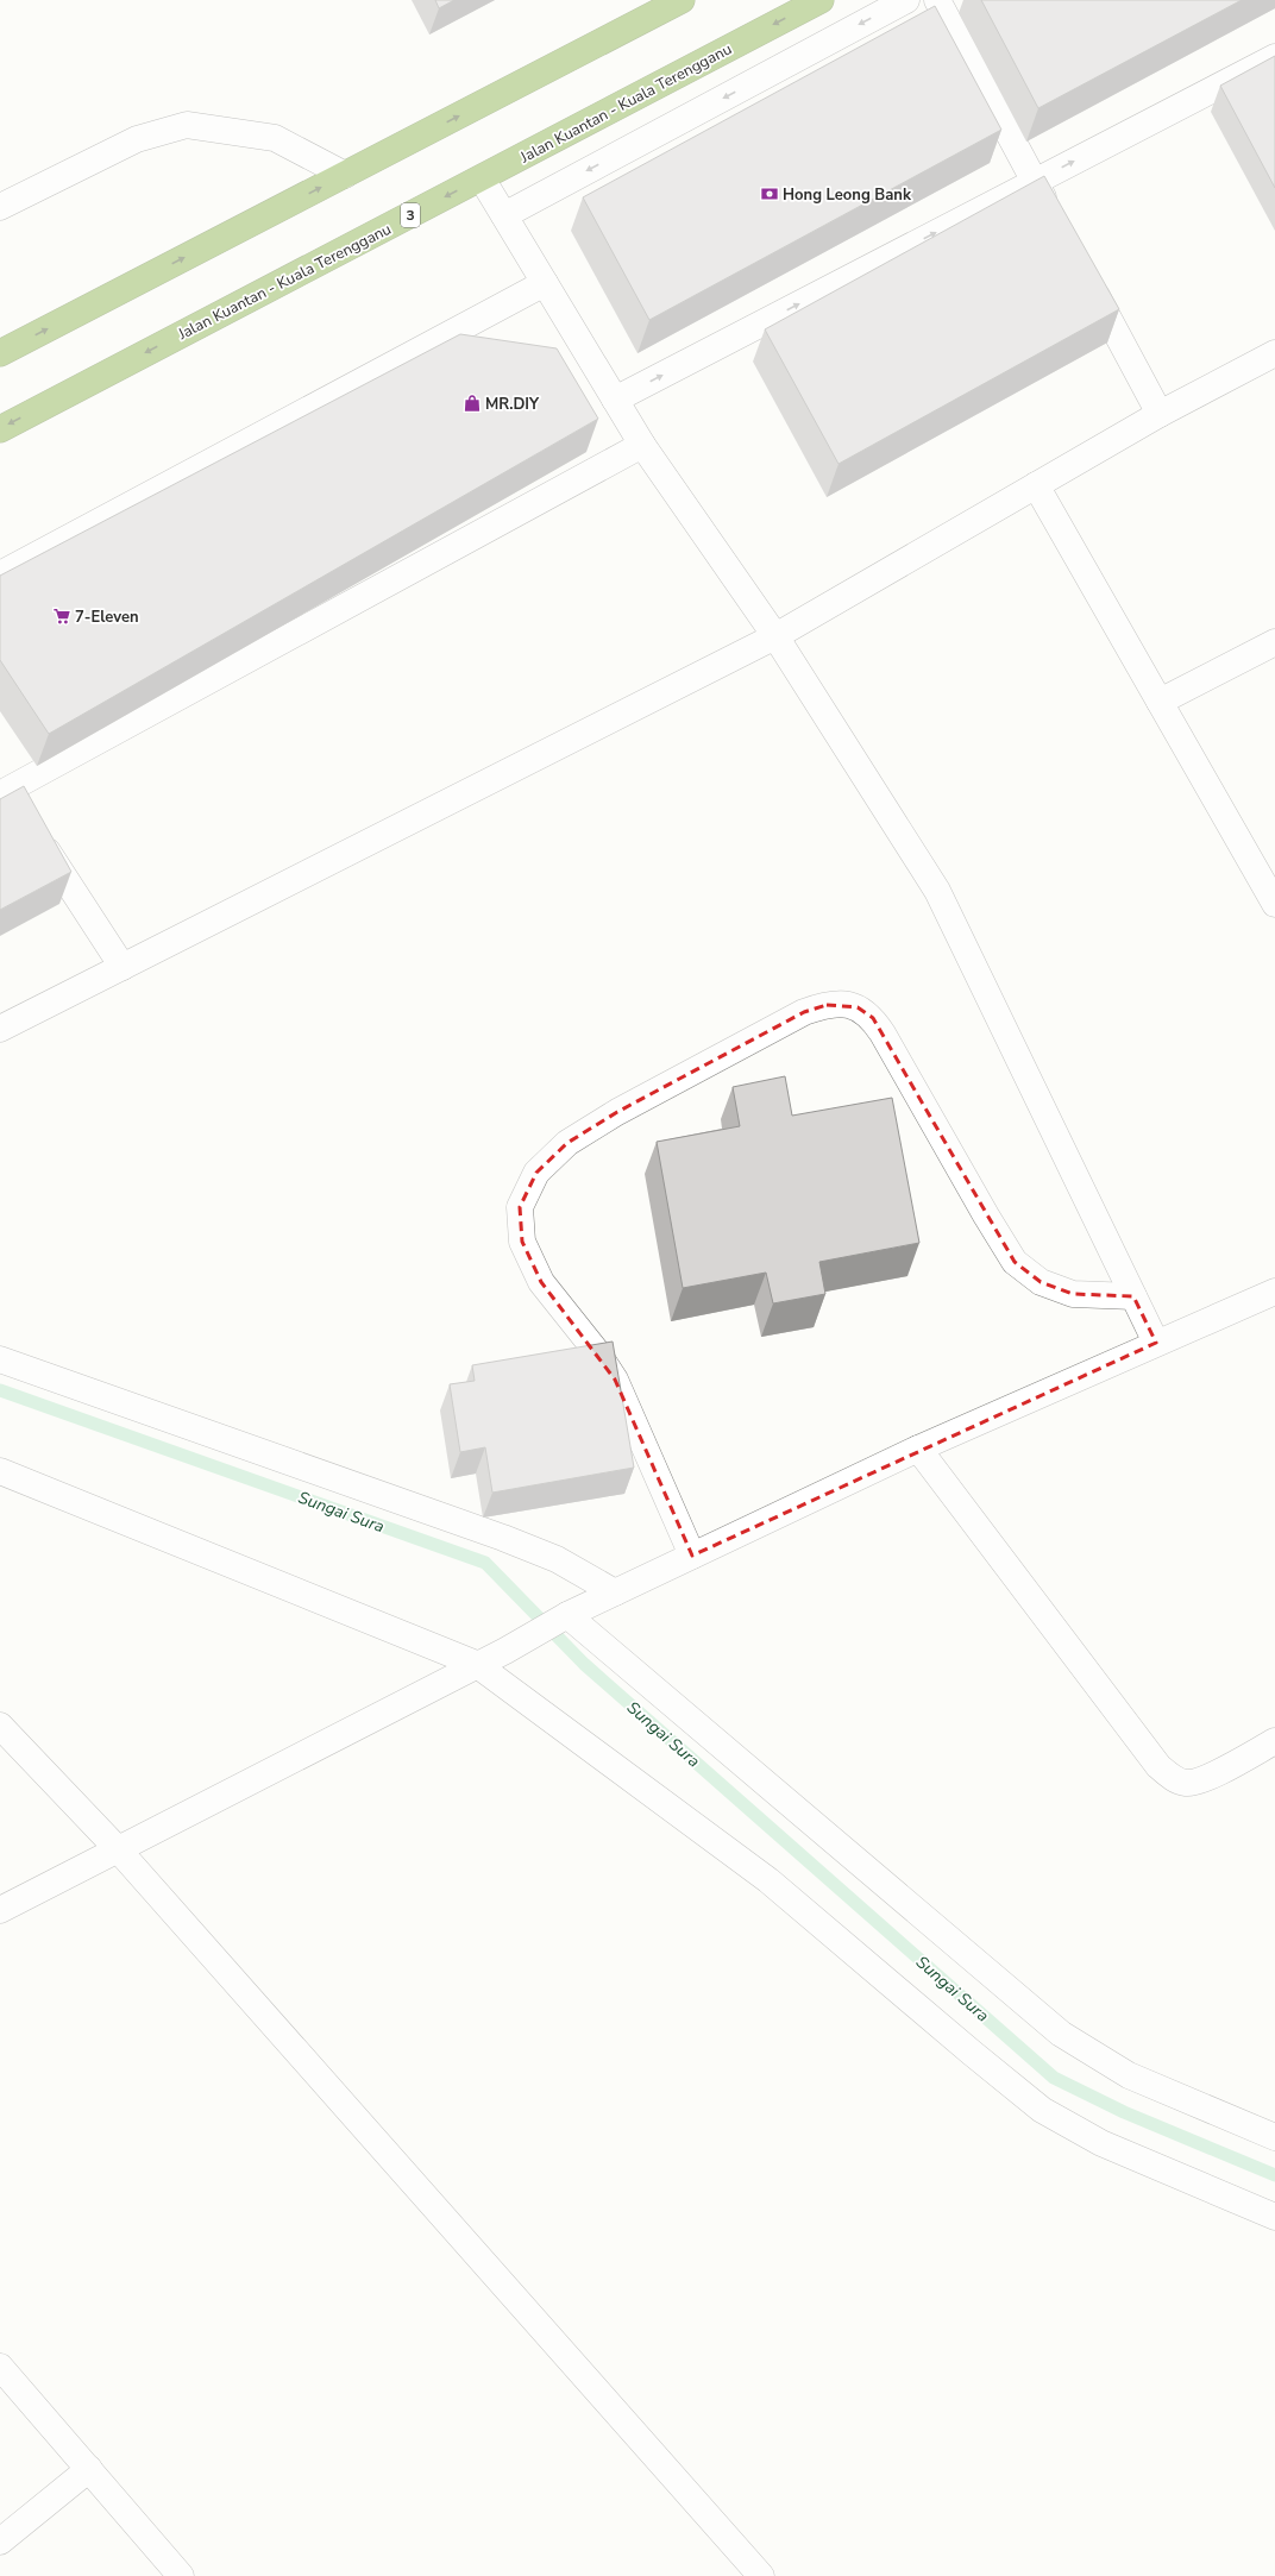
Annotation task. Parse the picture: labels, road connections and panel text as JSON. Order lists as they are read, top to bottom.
{
  "streets": {
    "highway": ["Jalan Kuantan - Kuala Terengganu", "3"]
  },
  "water": ["Sungai Sura"],
  "places": {
    "bank": ["Hong Leong Bank"],
    "shop": ["MR.DIY"],
    "supermarket": ["7-Eleven"]
  }
}
